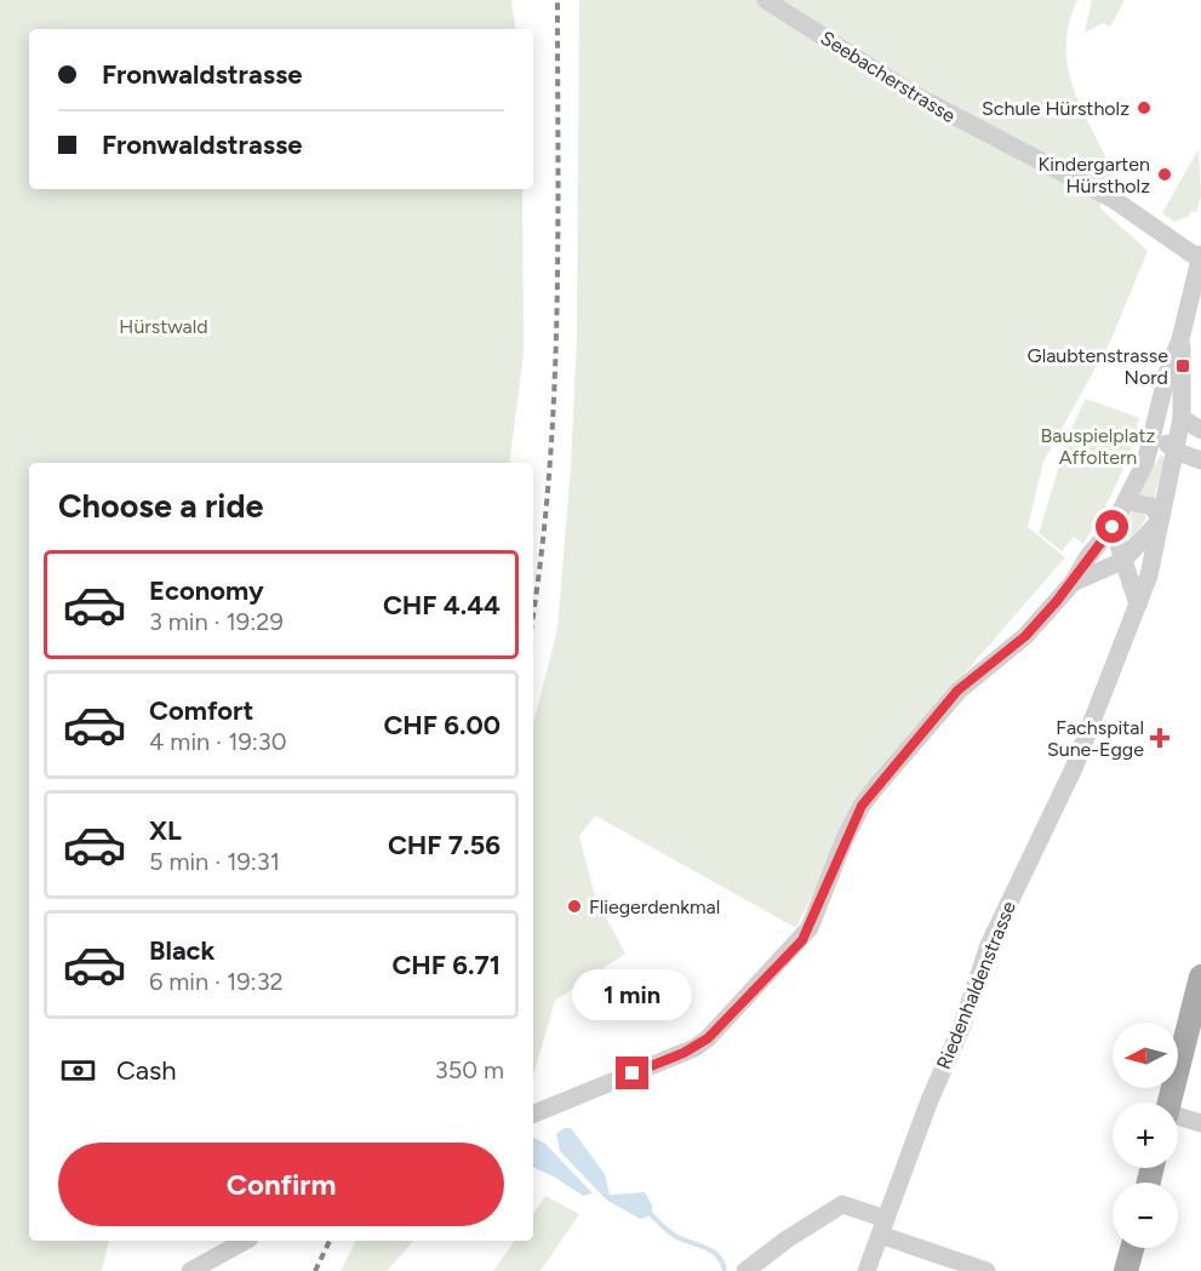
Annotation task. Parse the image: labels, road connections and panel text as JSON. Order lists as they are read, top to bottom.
{
  "streets": {
    "street": ["Seebacherstrasse", "Riedenhaldenstrasse"]
  },
  "parks": ["Hürstwald", "Bauspielplatz Affoltern"],
  "places": {
    "other": ["Schule Hürstholz", "Kindergarten Hürstholz", "Fliegerdenkmal"],
    "transit": ["Glaubtenstrasse Nord"],
    "health": ["Fachspital Sune-Egge"]
  },
  "north": "left",
  "page": {
    "banner": ["Fronwaldstrasse", "Fronwaldstrasse"],
    "heading": "Choose a ride",
    "list": [
      {
        "name": "Economy",
        "note": "3 min · 19:29",
        "value": "CHF 4.44"
      },
      {
        "name": "Comfort",
        "note": "4 min · 19:30",
        "value": "CHF 6.00"
      },
      {
        "name": "XL",
        "note": "5 min · 19:31",
        "value": "CHF 7.56"
      },
      {
        "name": "Black",
        "note": "6 min · 19:32",
        "value": "CHF 6.71"
      }
    ],
    "bubble": "1 min",
    "map_buttons": ["+", "−"],
    "pay": ["Cash", "350 m"],
    "buttons": "Confirm"
  }
}
